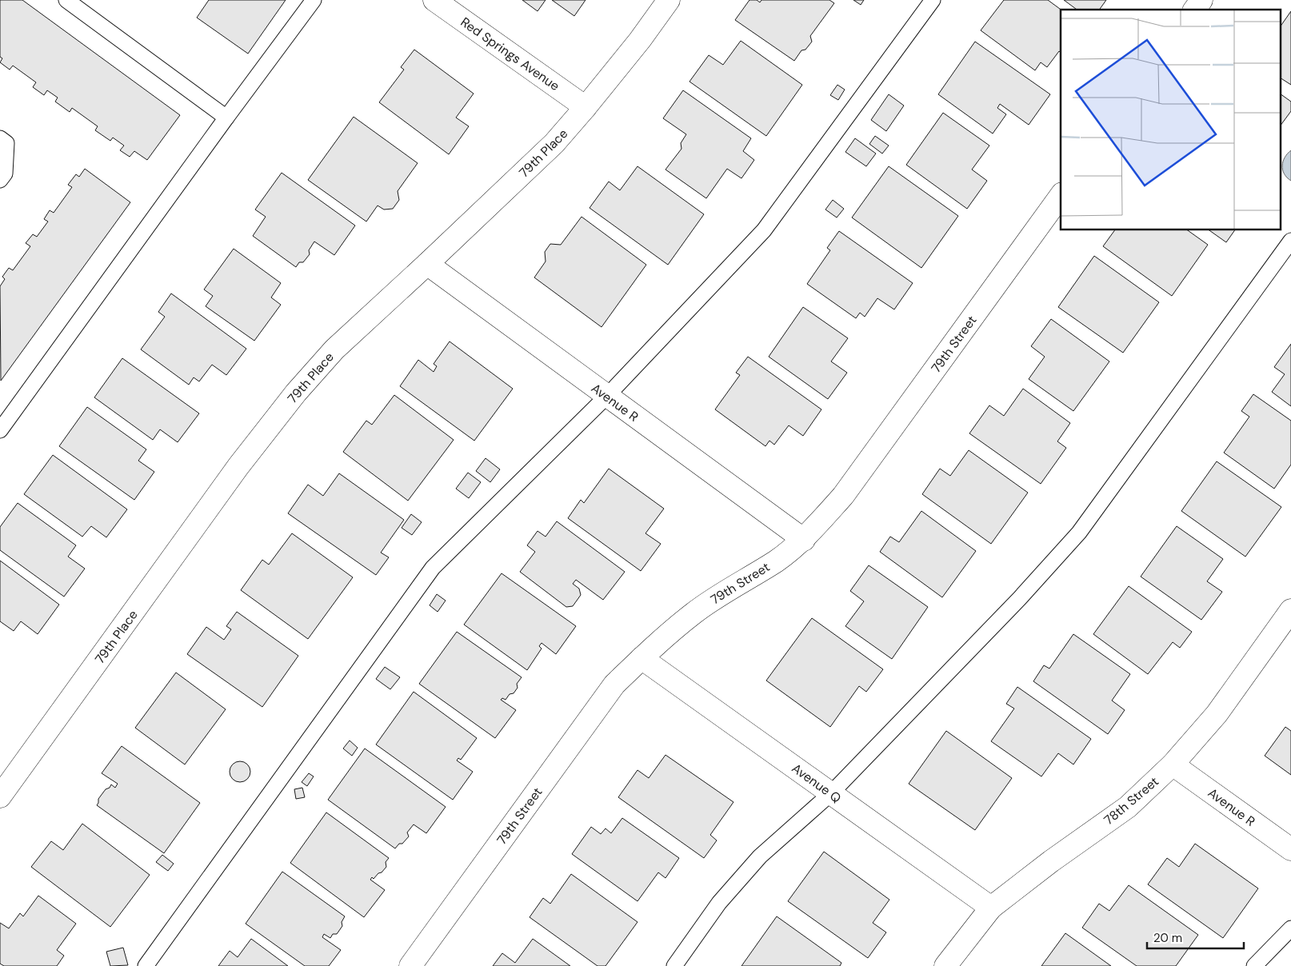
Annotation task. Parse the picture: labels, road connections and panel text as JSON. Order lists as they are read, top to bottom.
{
  "streets": {
    "street": [
      "Red Springs Avenue",
      "79th Place",
      "79th Street",
      "Avenue R",
      "Avenue Q",
      "78th Street"
    ]
  },
  "crossings": [
    ["Red Springs Avenue", "79th Place"],
    ["79th Place", "Avenue R"],
    ["79th Street", "Avenue R"],
    ["79th Street", "Avenue Q"],
    ["Avenue R", "78th Street"],
    ["Avenue Q", "78th Street"]
  ],
  "scale_bar": "20 m"
}
